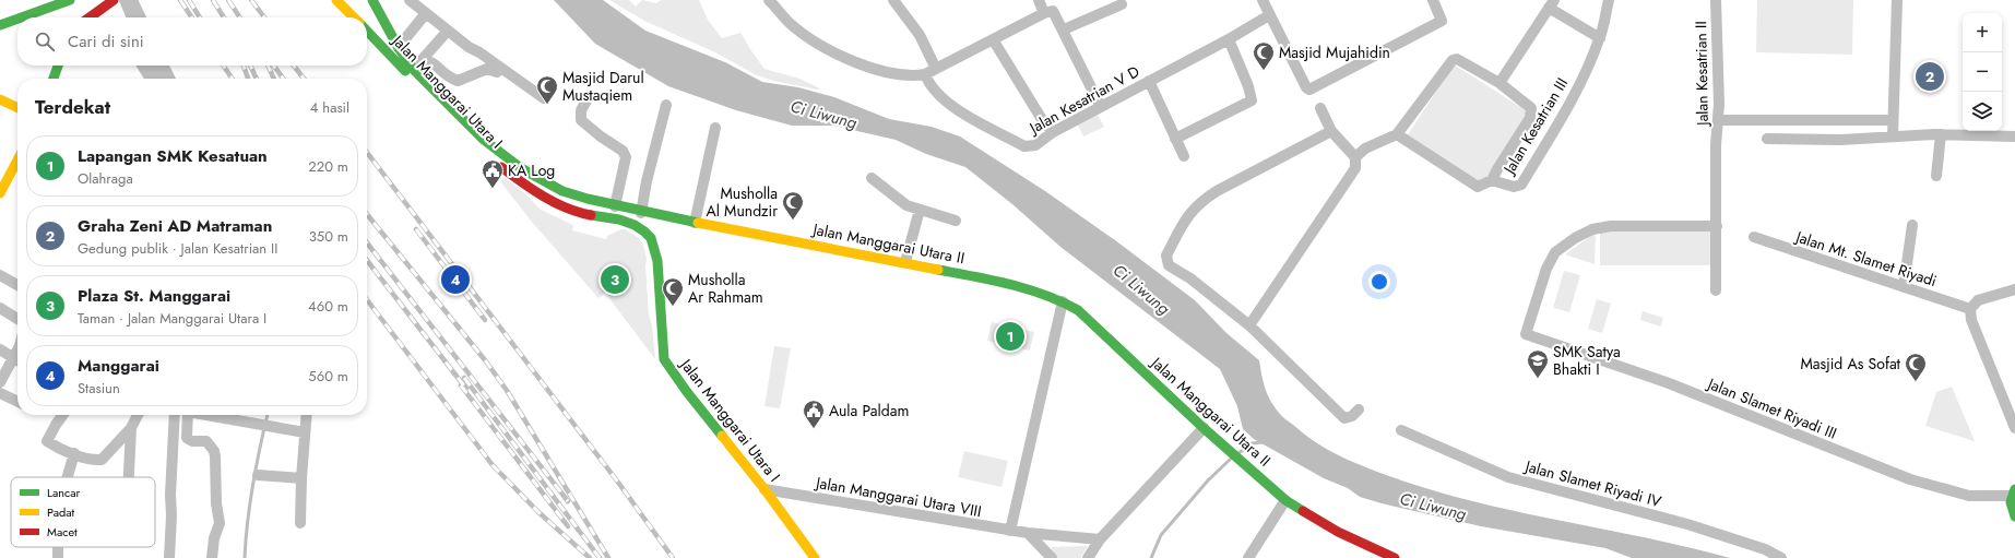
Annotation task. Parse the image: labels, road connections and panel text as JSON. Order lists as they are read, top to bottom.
{
  "streets": {
    "street": [
      "Jalan Kesatrian II",
      "Jalan Manggarai Utara I",
      "Jalan Kesatrian V D",
      "Jalan Kesatrian III",
      "Jalan Manggarai Utara II",
      "Jalan Mt. Slamet Riyadi",
      "Jalan Slamet Riyadi III",
      "Jalan Slamet Riyadi IV",
      "Jalan Manggarai Utara VIII"
    ]
  },
  "crossings": [
    ["Jalan Kesatrian II", "Jalan Slamet Riyadi III"],
    ["Jalan Manggarai Utara I", "Jalan Manggarai Utara VIII"]
  ],
  "water": ["Ci Liwung"],
  "places": {
    "mosque": [
      "Masjid Mujahidin",
      "Masjid Darul Mustaqiem",
      "Musholla Al Mundzir",
      "Musholla Ar Rahmam",
      "Masjid As Sofat"
    ],
    "public building": ["KA Log", "Aula Paldam"],
    "school or university": ["SMK Satya Bhakti I"]
  },
  "legend": ["Lancar", "Padat", "Macet"],
  "page": {
    "map_buttons": ["+", "−"],
    "search": "Cari di sini",
    "pins": [
      "2",
      "3",
      "4",
      "1"
    ],
    "heading": ["Terdekat", "4 hasil"],
    "list": [
      {
        "mark": "1",
        "name": "Lapangan SMK Kesatuan",
        "note": "Olahraga",
        "value": "220 m"
      },
      {
        "mark": "2",
        "name": "Graha Zeni AD Matraman",
        "note": "Gedung publik · Jalan Kesatrian II",
        "value": "350 m"
      },
      {
        "mark": "3",
        "name": "Plaza St. Manggarai",
        "note": "Taman · Jalan Manggarai Utara I",
        "value": "460 m"
      },
      {
        "mark": "4",
        "name": "Manggarai",
        "note": "Stasiun",
        "value": "560 m"
      }
    ]
  }
}
